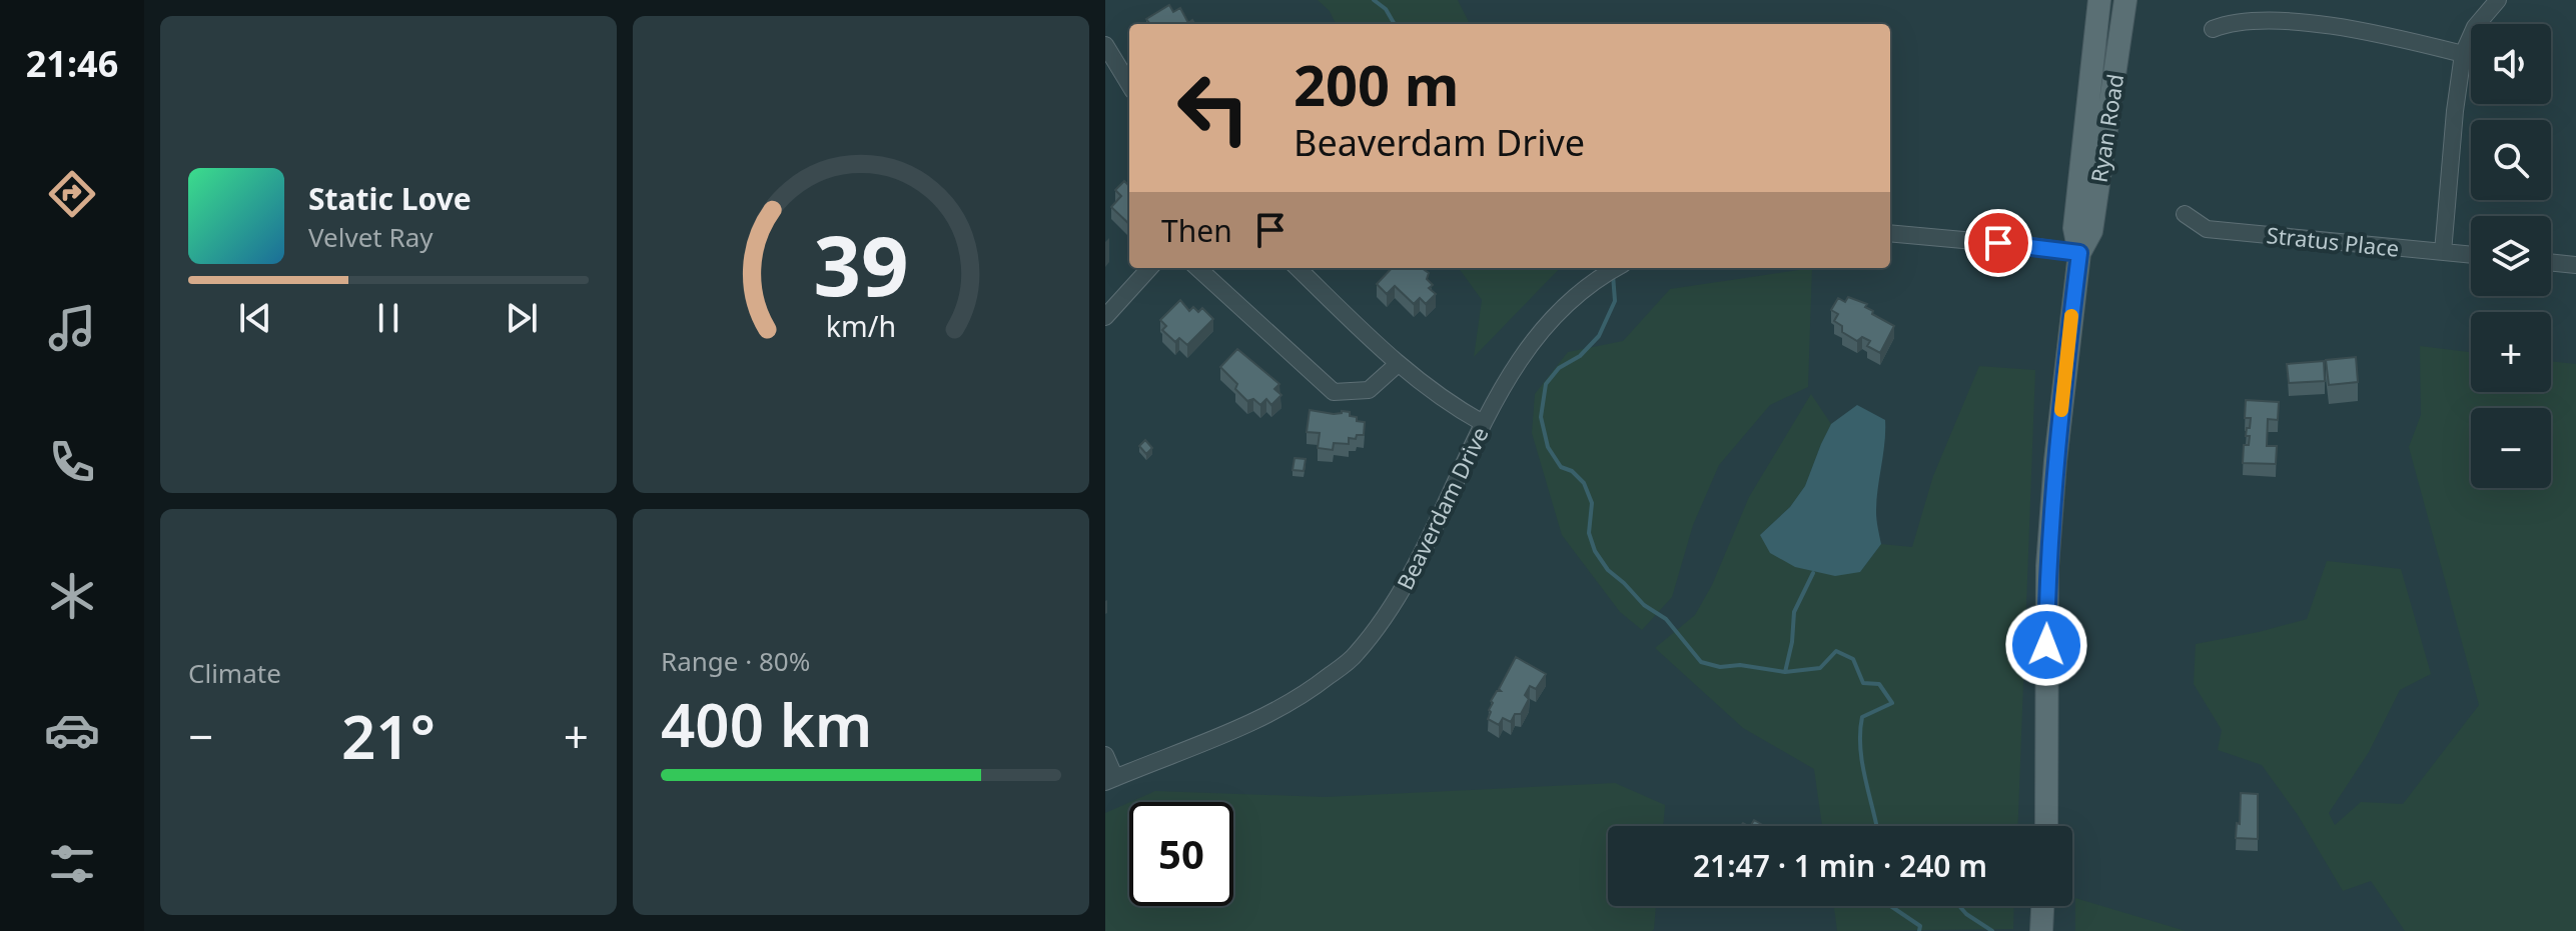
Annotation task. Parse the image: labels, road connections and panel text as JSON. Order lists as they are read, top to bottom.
{
  "streets": {
    "main road": ["Ryan Road"],
    "street": ["Stratus Place", "Beaverdam Drive"]
  },
  "page": {
    "tabs": "21:46",
    "map_buttons": ["+", "−"],
    "turn": ["200 m", "Beaverdam Drive"],
    "song": ["Static Love", "Velvet Ray"],
    "then": "Then",
    "tile": [
      "Climate",
      ["Range · 80%", "400 km"]
    ],
    "heat": ["−", "21°", "+"],
    "limit": "50",
    "trip": "21:47 · 1 min · 240 m",
    "gauge": ["39", "km/h"]
  }
}
